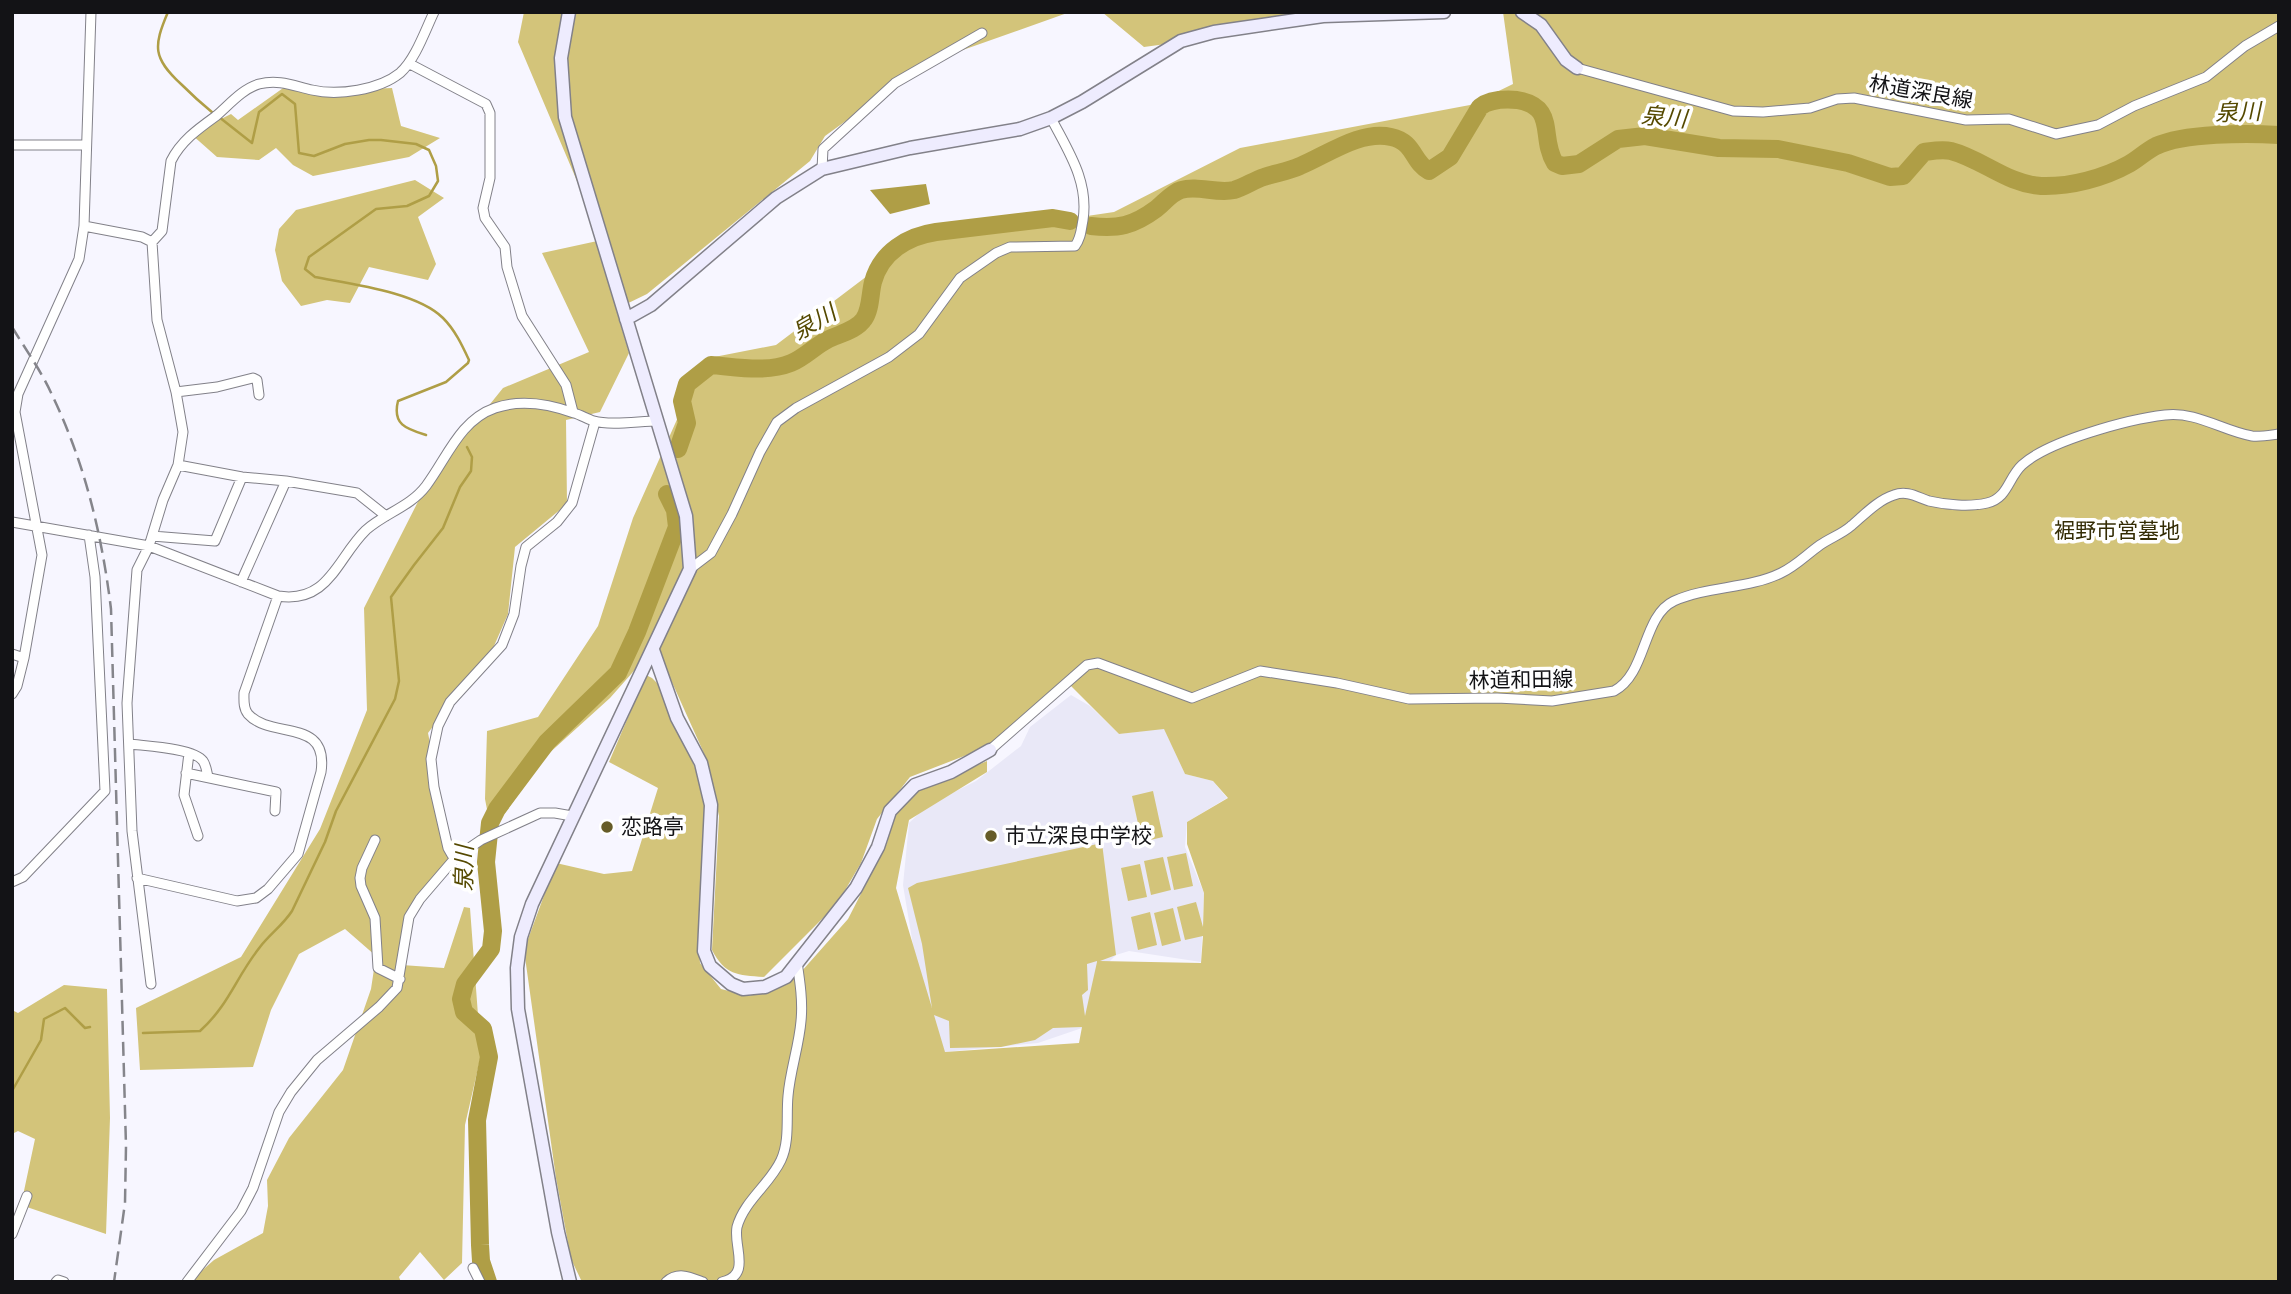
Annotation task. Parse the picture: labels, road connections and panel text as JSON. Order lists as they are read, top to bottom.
{
  "streets": {
    "street": ["林道深良線", "林道和田線"]
  },
  "water": ["泉川"],
  "parks": ["裾野市営墓地"],
  "places": ["恋路亭", "市立深良中学校"]
}
